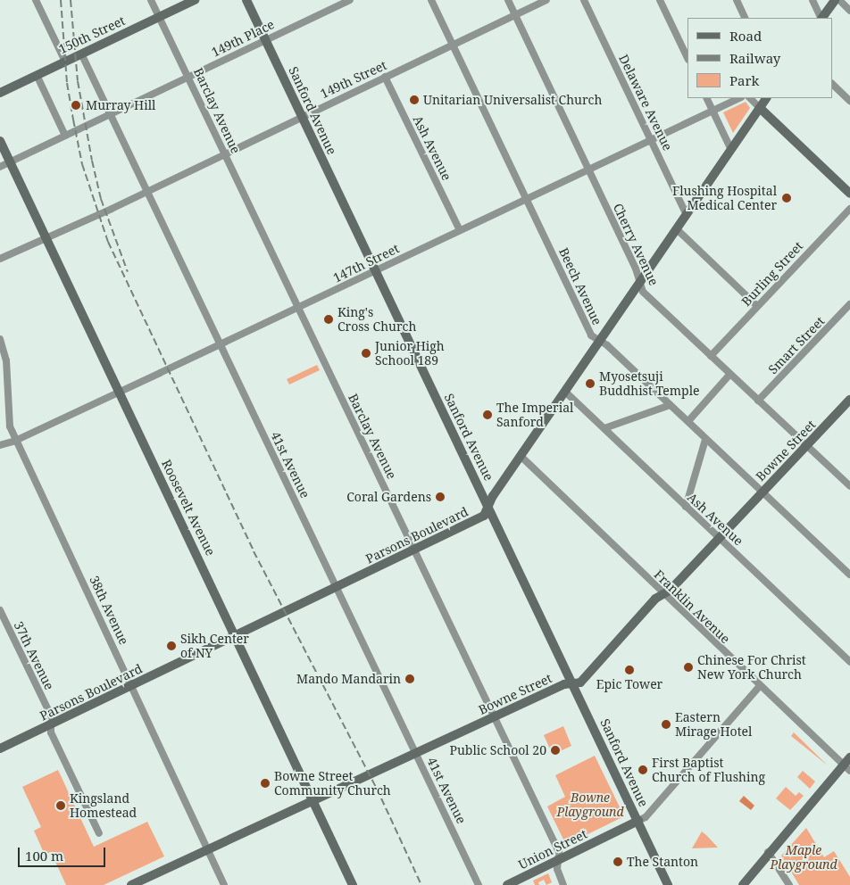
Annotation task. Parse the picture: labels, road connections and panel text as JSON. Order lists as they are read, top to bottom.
{
  "streets": {
    "street": [
      "150th Street",
      "149th Place",
      "149th Street",
      "Delaware Avenue",
      "Barclay Avenue",
      "Sanford Avenue",
      "Ash Avenue",
      "Cherry Avenue",
      "147th Street",
      "Burling Street",
      "Beech Avenue",
      "Smart Street",
      "Bowne Street",
      "41st Avenue",
      "Roosevelt Avenue",
      "Parsons Boulevard",
      "Franklin Avenue",
      "38th Avenue",
      "37th Avenue",
      "Union Street"
    ]
  },
  "crossings": [
    ["150th Street", "Barclay Avenue"],
    ["150th Street", "41st Avenue"],
    ["149th Place", "Barclay Avenue"],
    ["149th Place", "Sanford Avenue"],
    ["149th Place", "41st Avenue"],
    ["149th Place", "Roosevelt Avenue"],
    ["149th Street", "Barclay Avenue"],
    ["149th Street", "Sanford Avenue"],
    ["149th Street", "Ash Avenue"],
    ["149th Street", "Cherry Avenue"],
    ["149th Street", "Beech Avenue"],
    ["149th Street", "41st Avenue"],
    ["149th Street", "Roosevelt Avenue"],
    ["Delaware Avenue", "147th Street"],
    ["Delaware Avenue", "Parsons Boulevard"],
    ["Barclay Avenue", "147th Street"],
    ["Barclay Avenue", "Bowne Street"],
    ["Barclay Avenue", "Parsons Boulevard"],
    ["Barclay Avenue", "Union Street"],
    ["Sanford Avenue", "147th Street"],
    ["Sanford Avenue", "Bowne Street"],
    ["Sanford Avenue", "Parsons Boulevard"],
    ["Sanford Avenue", "Union Street"],
    ["Ash Avenue", "147th Street"],
    ["Ash Avenue", "Bowne Street"],
    ["Ash Avenue", "Parsons Boulevard"],
    ["Cherry Avenue", "147th Street"],
    ["Cherry Avenue", "Burling Street"],
    ["Cherry Avenue", "Smart Street"],
    ["Cherry Avenue", "Bowne Street"],
    ["Cherry Avenue", "Parsons Boulevard"],
    ["147th Street", "Beech Avenue"],
    ["147th Street", "41st Avenue"],
    ["147th Street", "Roosevelt Avenue"],
    ["147th Street", "38th Avenue"],
    ["Beech Avenue", "Bowne Street"],
    ["Beech Avenue", "Parsons Boulevard"],
    ["Bowne Street", "41st Avenue"],
    ["Bowne Street", "Roosevelt Avenue"],
    ["Bowne Street", "Franklin Avenue"],
    ["Bowne Street", "38th Avenue"],
    ["41st Avenue", "Parsons Boulevard"],
    ["Roosevelt Avenue", "Parsons Boulevard"],
    ["Parsons Boulevard", "Franklin Avenue"],
    ["Parsons Boulevard", "38th Avenue"],
    ["Parsons Boulevard", "37th Avenue"],
    ["Franklin Avenue", "Union Street"]
  ],
  "parks": ["Bowne Playground", "Maple Playground"],
  "places": [
    "Unitarian Universalist Church",
    "Murray Hill",
    "Flushing Hospital Medical Center",
    "King's Cross Church",
    "Junior High School 189",
    "Myosetsuji Buddhist Temple",
    "The Imperial Sanford",
    "Coral Gardens",
    "Sikh Center of NY",
    "Chinese For Christ New York Church",
    "Epic Tower",
    "Mando Mandarin",
    "Eastern Mirage Hotel",
    "Public School 20",
    "First Baptist Church of Flushing",
    "Bowne Street Community Church",
    "Kingsland Homestead",
    "The Stanton"
  ],
  "legend": ["Road", "Railway", "Park"],
  "scale_bar": "100 m"
}
